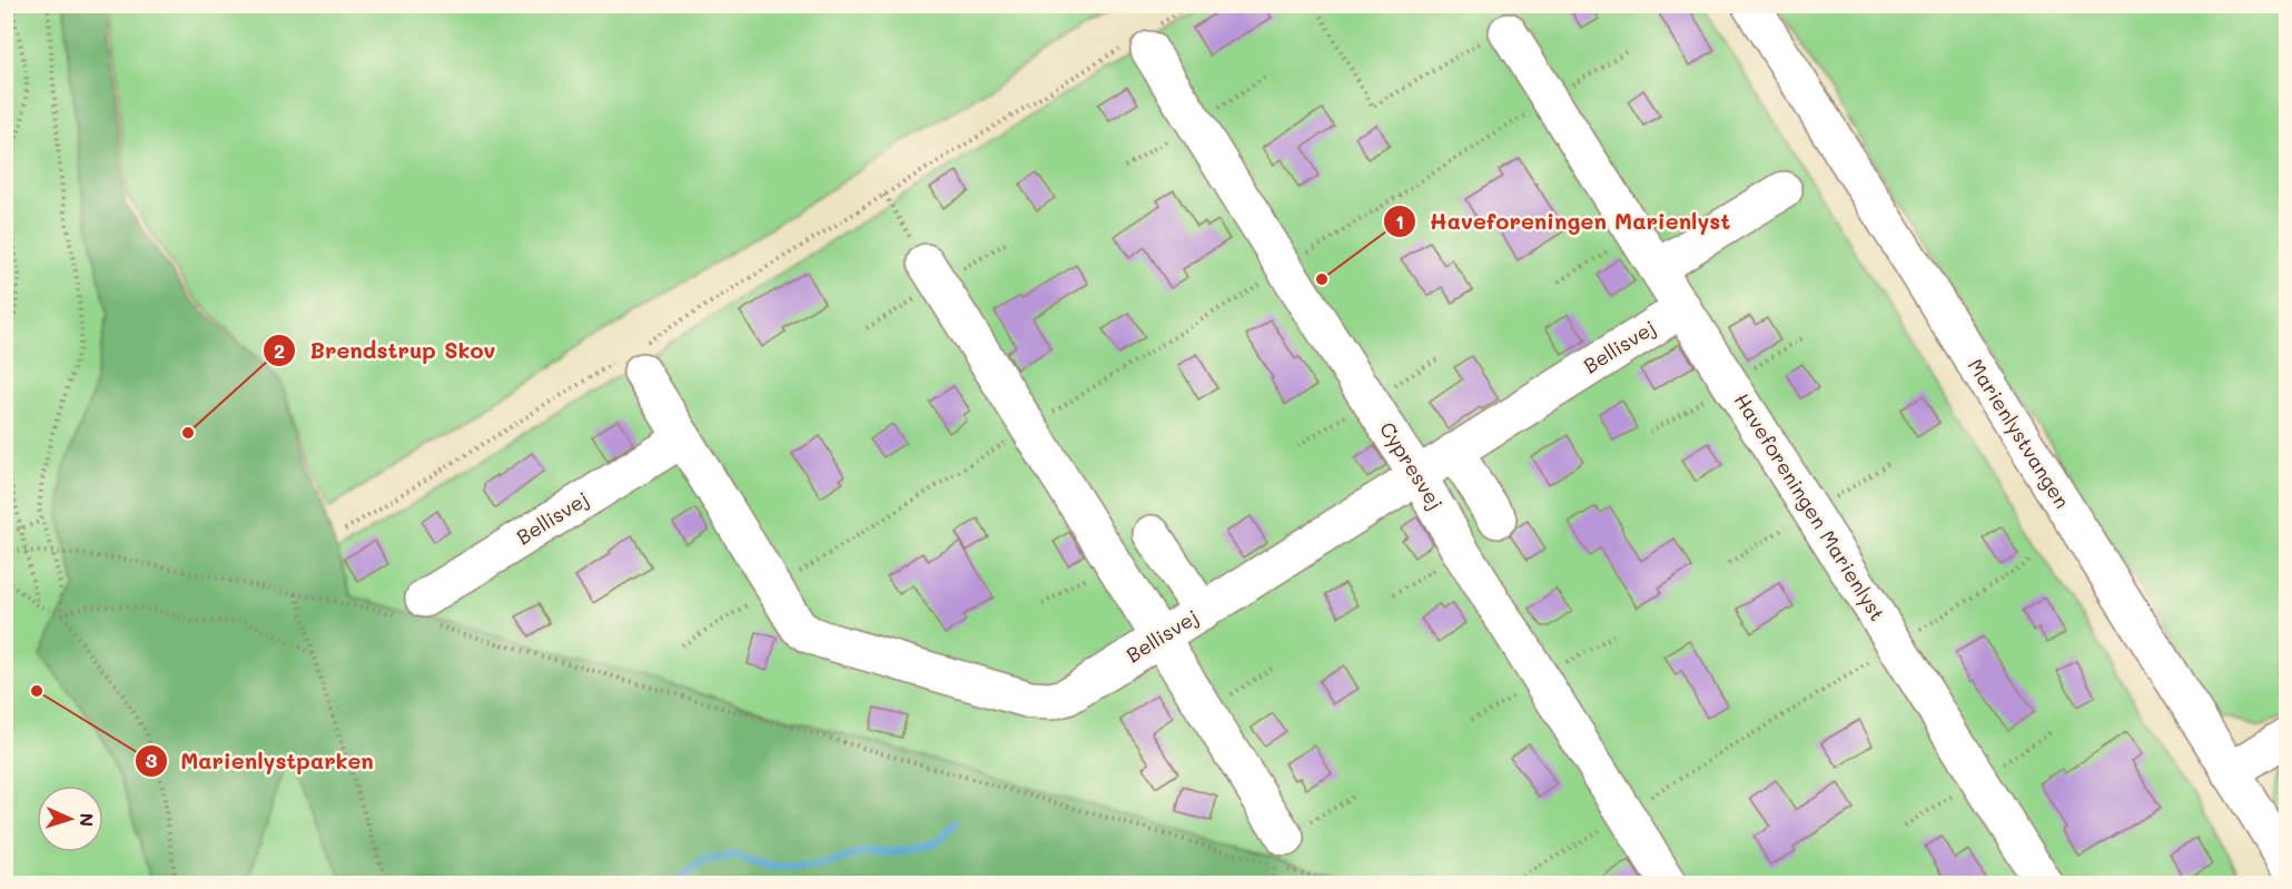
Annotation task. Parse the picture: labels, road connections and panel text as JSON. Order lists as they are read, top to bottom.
{
  "streets": {
    "lane": [
      "Bellisvej",
      "Marienlystvangen",
      "Cypresvej",
      "Haveforeningen Marienlyst"
    ]
  },
  "crossings": [
    ["Bellisvej", "Cypresvej"],
    ["Bellisvej", "Haveforeningen Marienlyst"]
  ],
  "places": ["Haveforeningen Marienlyst", "Brendstrup Skov", "Marienlystparken"],
  "north": "right"
}
